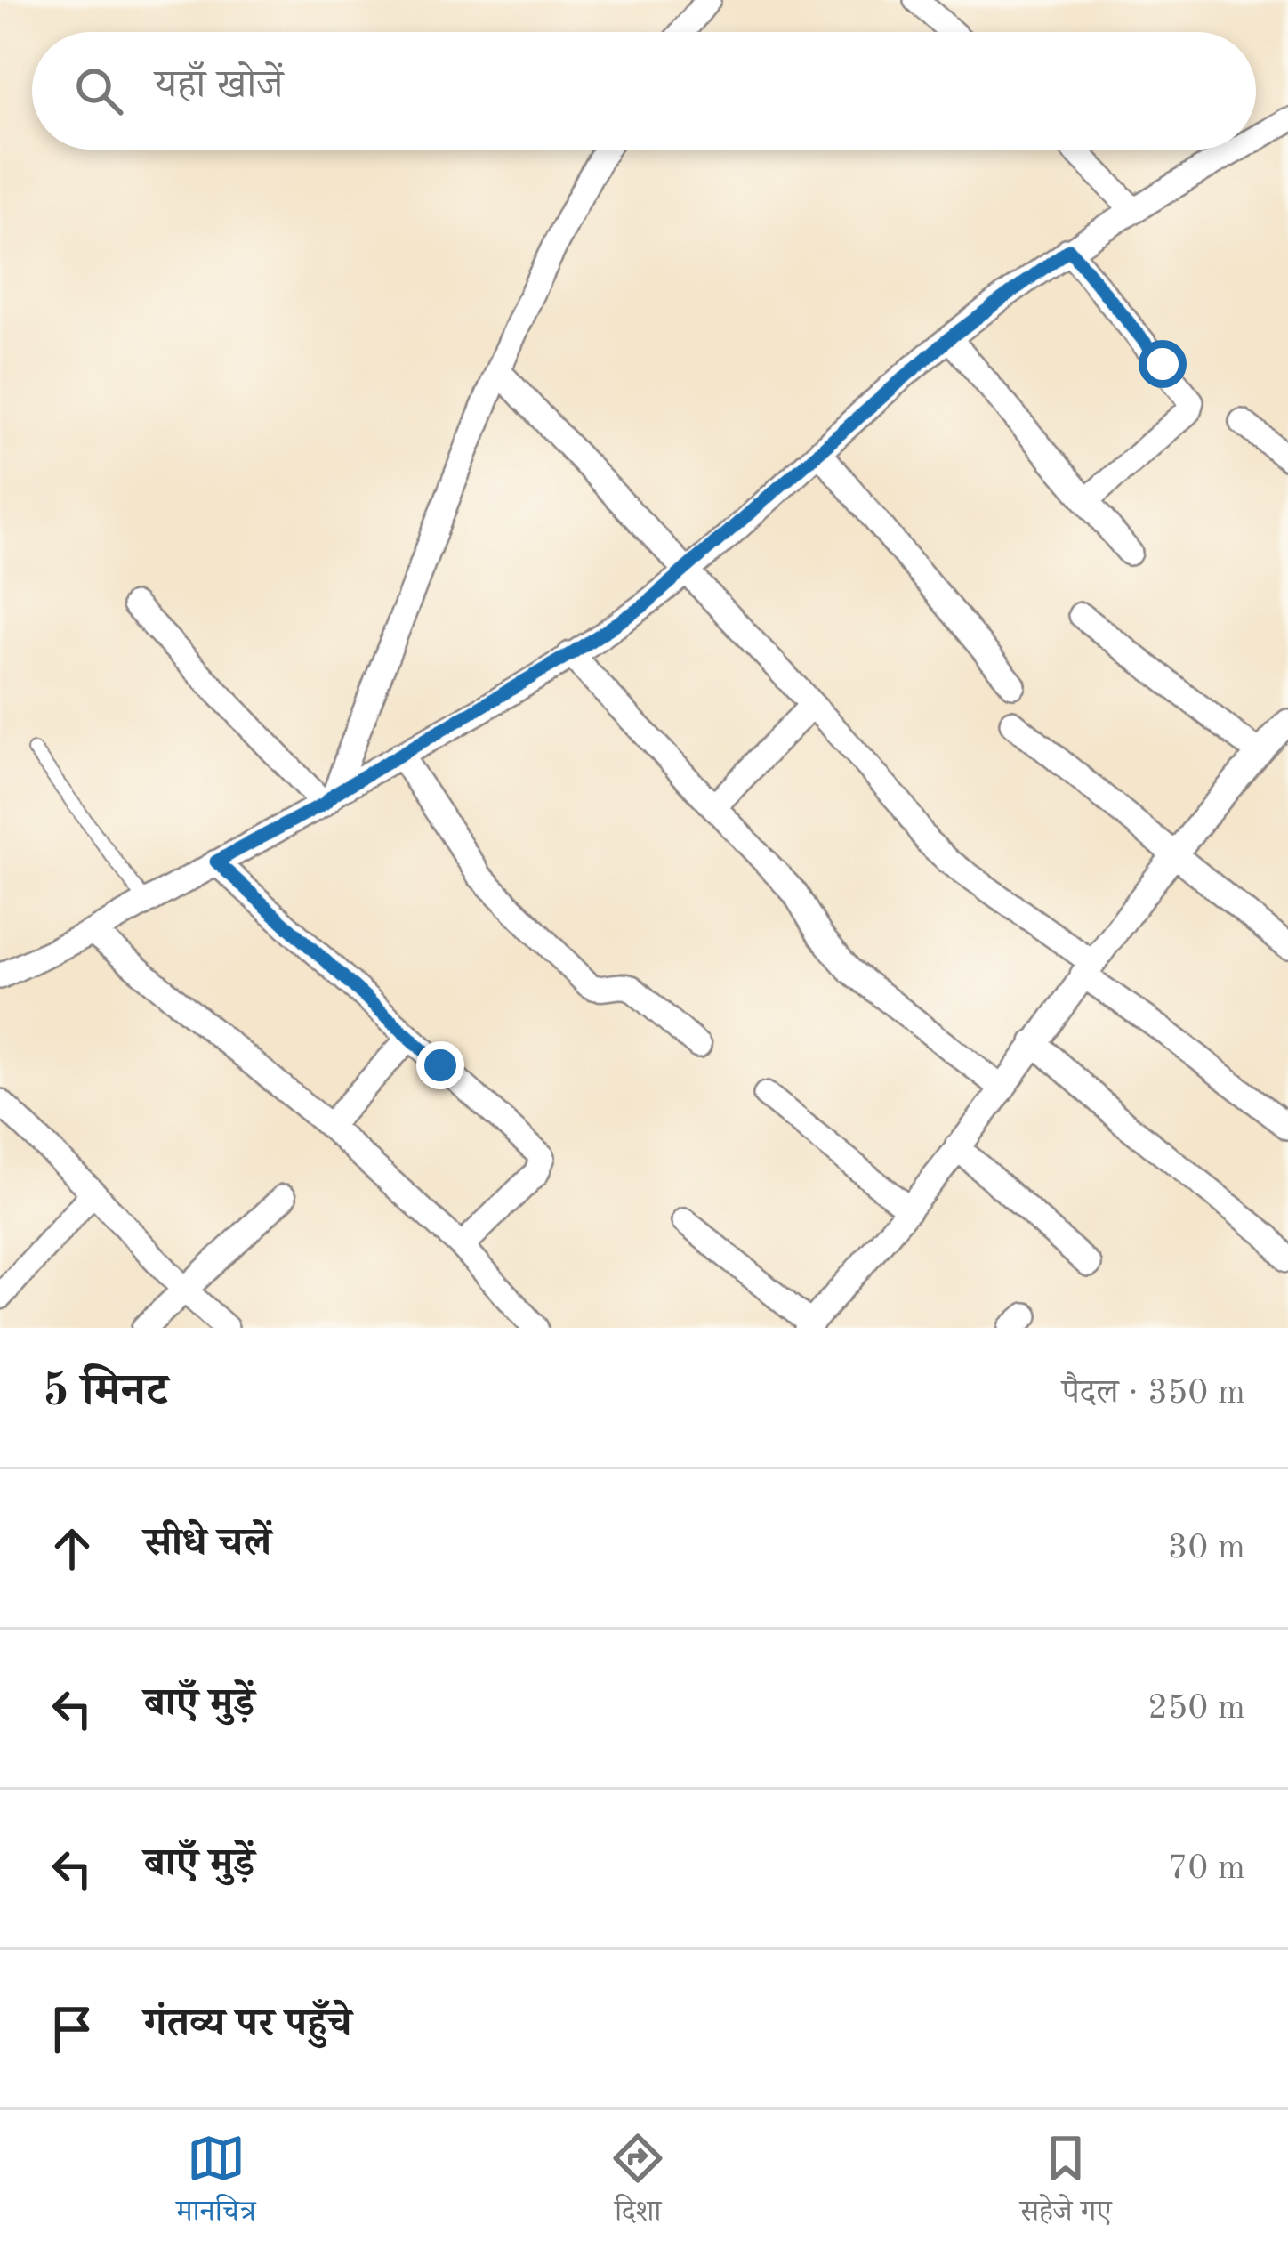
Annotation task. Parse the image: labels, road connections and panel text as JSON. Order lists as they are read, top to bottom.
{
  "page": {
    "search": "यहाँ खोजें",
    "heading": ["5 मिनट", "पैदल · 350 m"],
    "list": [
      ["सीधे चलें", "30 m"],
      ["बाएँ मुड़ें", "250 m"],
      ["बाएँ मुड़ें", "70 m"],
      "गंतव्य पर पहुँचे"
    ],
    "nav": ["मानचित्र", "दिशा", "सहेजे गए"]
  }
}
